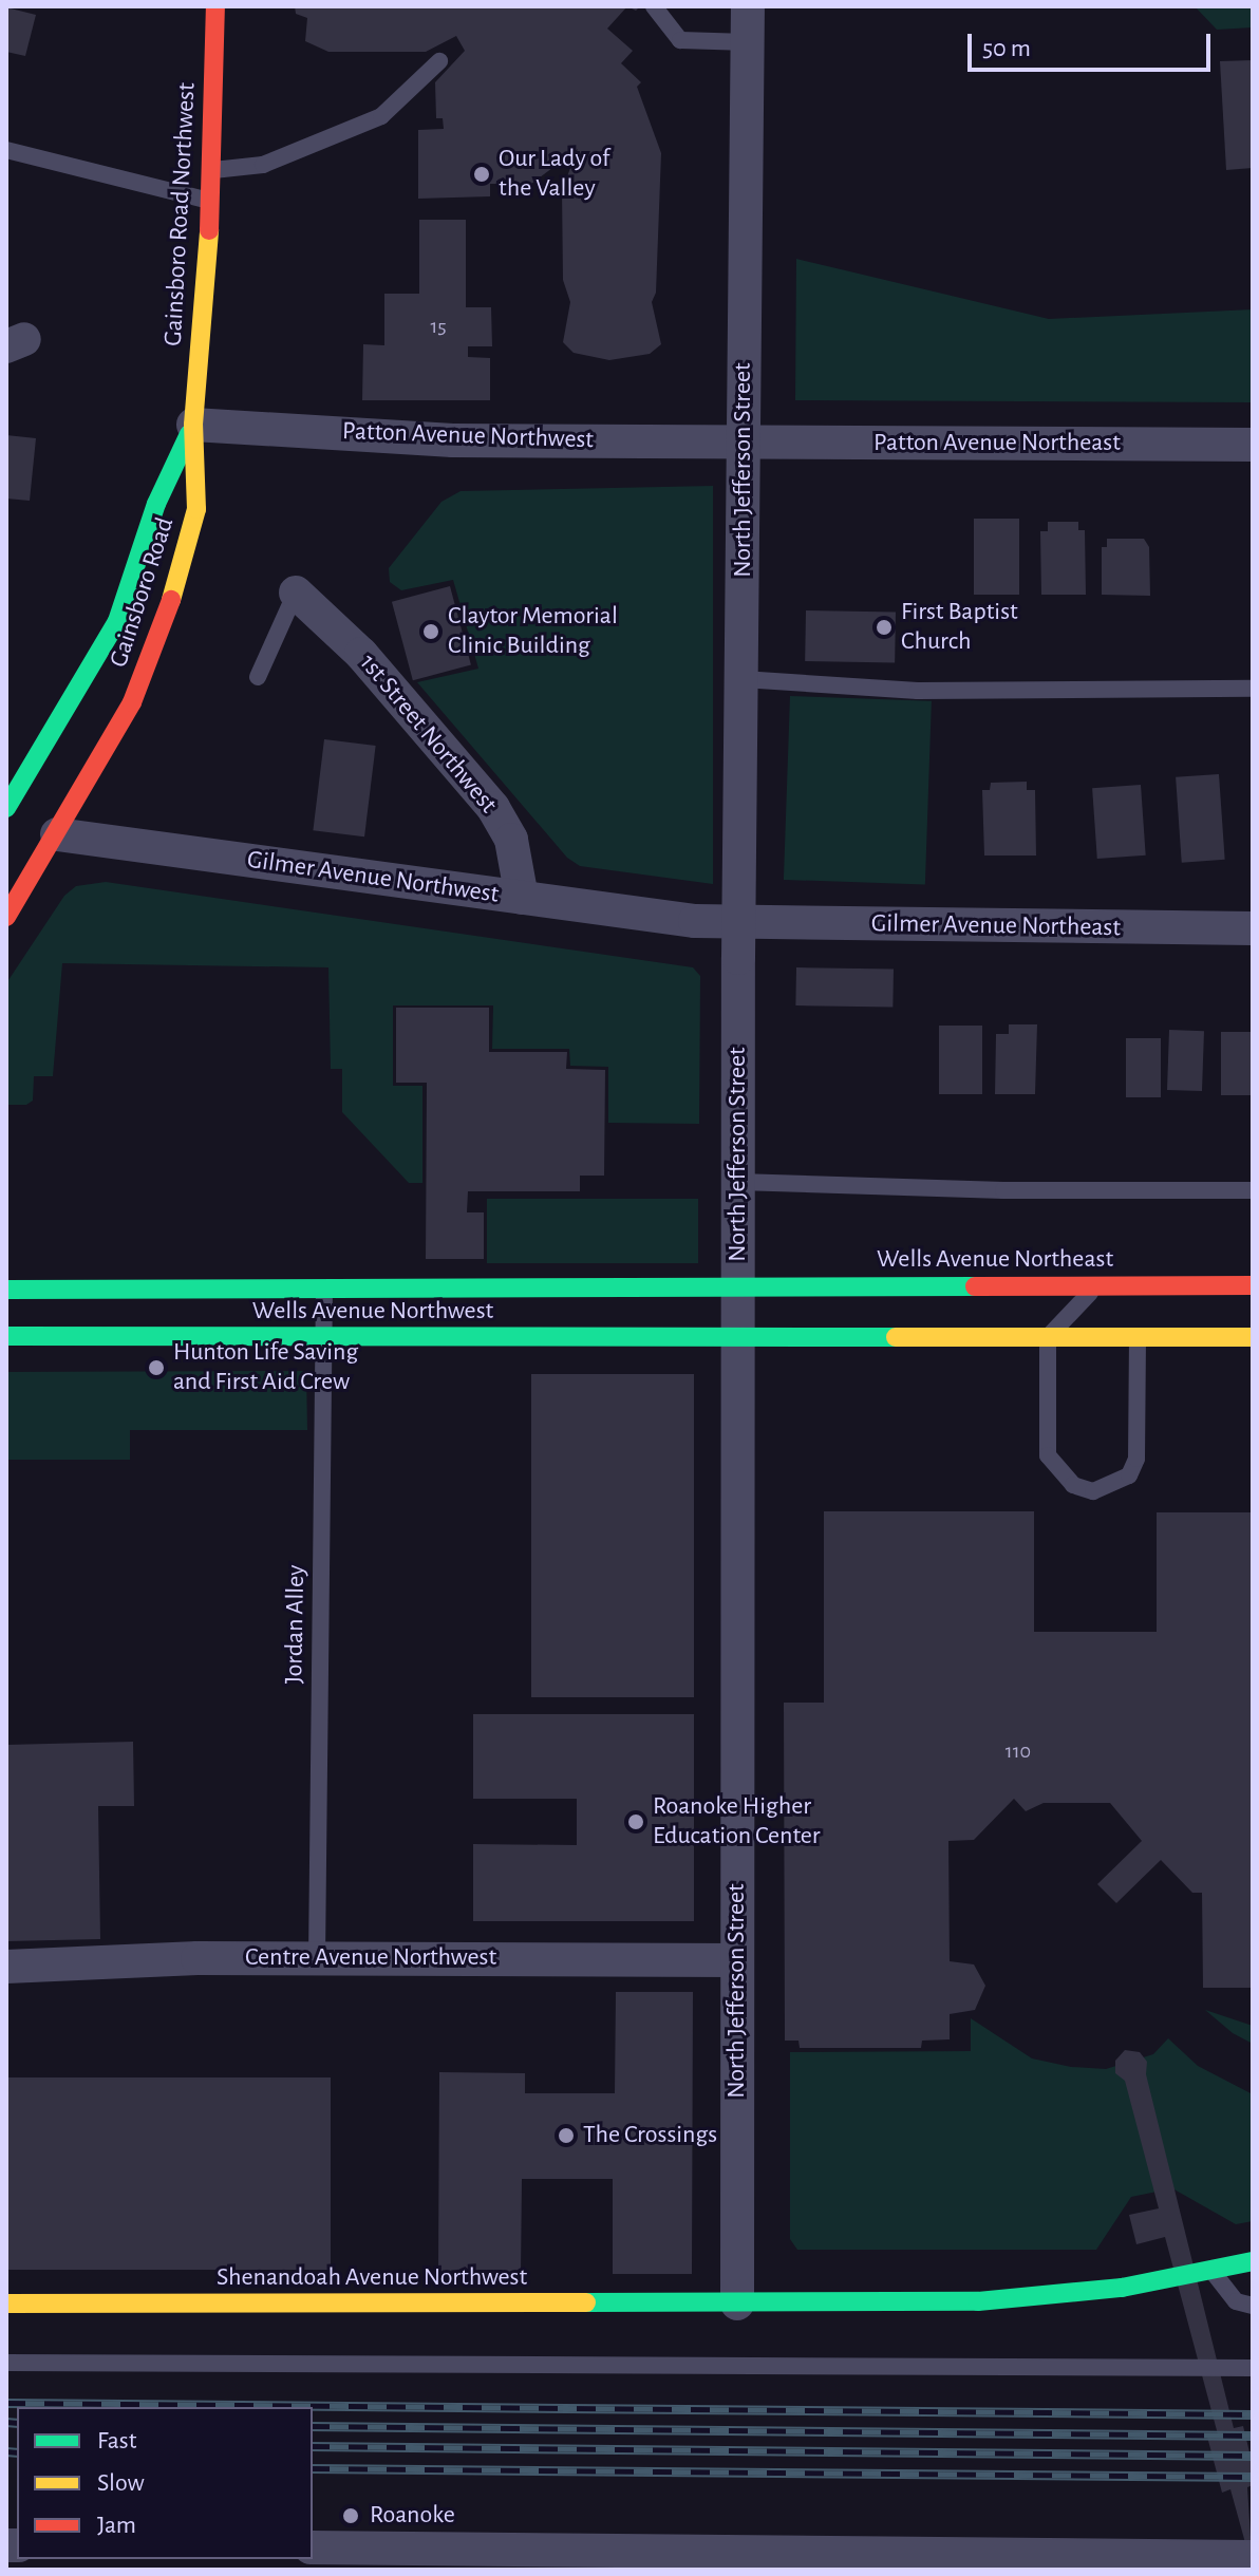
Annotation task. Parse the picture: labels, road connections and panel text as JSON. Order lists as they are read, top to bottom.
{
  "streets": {
    "main road": [
      "Gainsboro Road Northwest",
      "Gainsboro Road",
      "Wells Avenue Northeast",
      "Wells Avenue Northwest",
      "Shenandoah Avenue Northwest"
    ],
    "street": [
      "Patton Avenue Northwest",
      "Patton Avenue Northeast",
      "North Jefferson Street",
      "1st Street Northwest",
      "Gilmer Avenue Northwest",
      "Gilmer Avenue Northeast",
      "Centre Avenue Northwest"
    ],
    "lane": ["Jordan Alley"]
  },
  "crossings": [
    ["Gainsboro Road Northwest", "Patton Avenue Northwest"],
    ["Gainsboro Road Northwest", "Gainsboro Road"],
    ["Patton Avenue Northwest", "Patton Avenue Northeast"],
    ["Patton Avenue Northwest", "North Jefferson Street"],
    ["Patton Avenue Northwest", "Gainsboro Road"],
    ["Patton Avenue Northeast", "North Jefferson Street"],
    ["North Jefferson Street", "Gilmer Avenue Northwest"],
    ["North Jefferson Street", "Gilmer Avenue Northeast"],
    ["North Jefferson Street", "Wells Avenue Northeast"],
    ["North Jefferson Street", "Wells Avenue Northwest"],
    ["North Jefferson Street", "Centre Avenue Northwest"],
    ["North Jefferson Street", "Shenandoah Avenue Northwest"],
    ["Gainsboro Road", "Gilmer Avenue Northwest"],
    ["1st Street Northwest", "Gilmer Avenue Northwest"],
    ["Gilmer Avenue Northwest", "Gilmer Avenue Northeast"],
    ["Wells Avenue Northeast", "Wells Avenue Northwest"],
    ["Wells Avenue Northwest", "Jordan Alley"],
    ["Jordan Alley", "Centre Avenue Northwest"]
  ],
  "places": [
    "Our Lady of the Valley",
    "First Baptist Church",
    "Claytor Memorial Clinic Building",
    "Hunton Life Saving and First Aid Crew",
    "Roanoke Higher Education Center",
    "The Crossings",
    "Roanoke"
  ],
  "house_numbers": ["15", "110"],
  "legend": ["Fast", "Slow", "Jam"],
  "scale_bar": "50 m"
}
